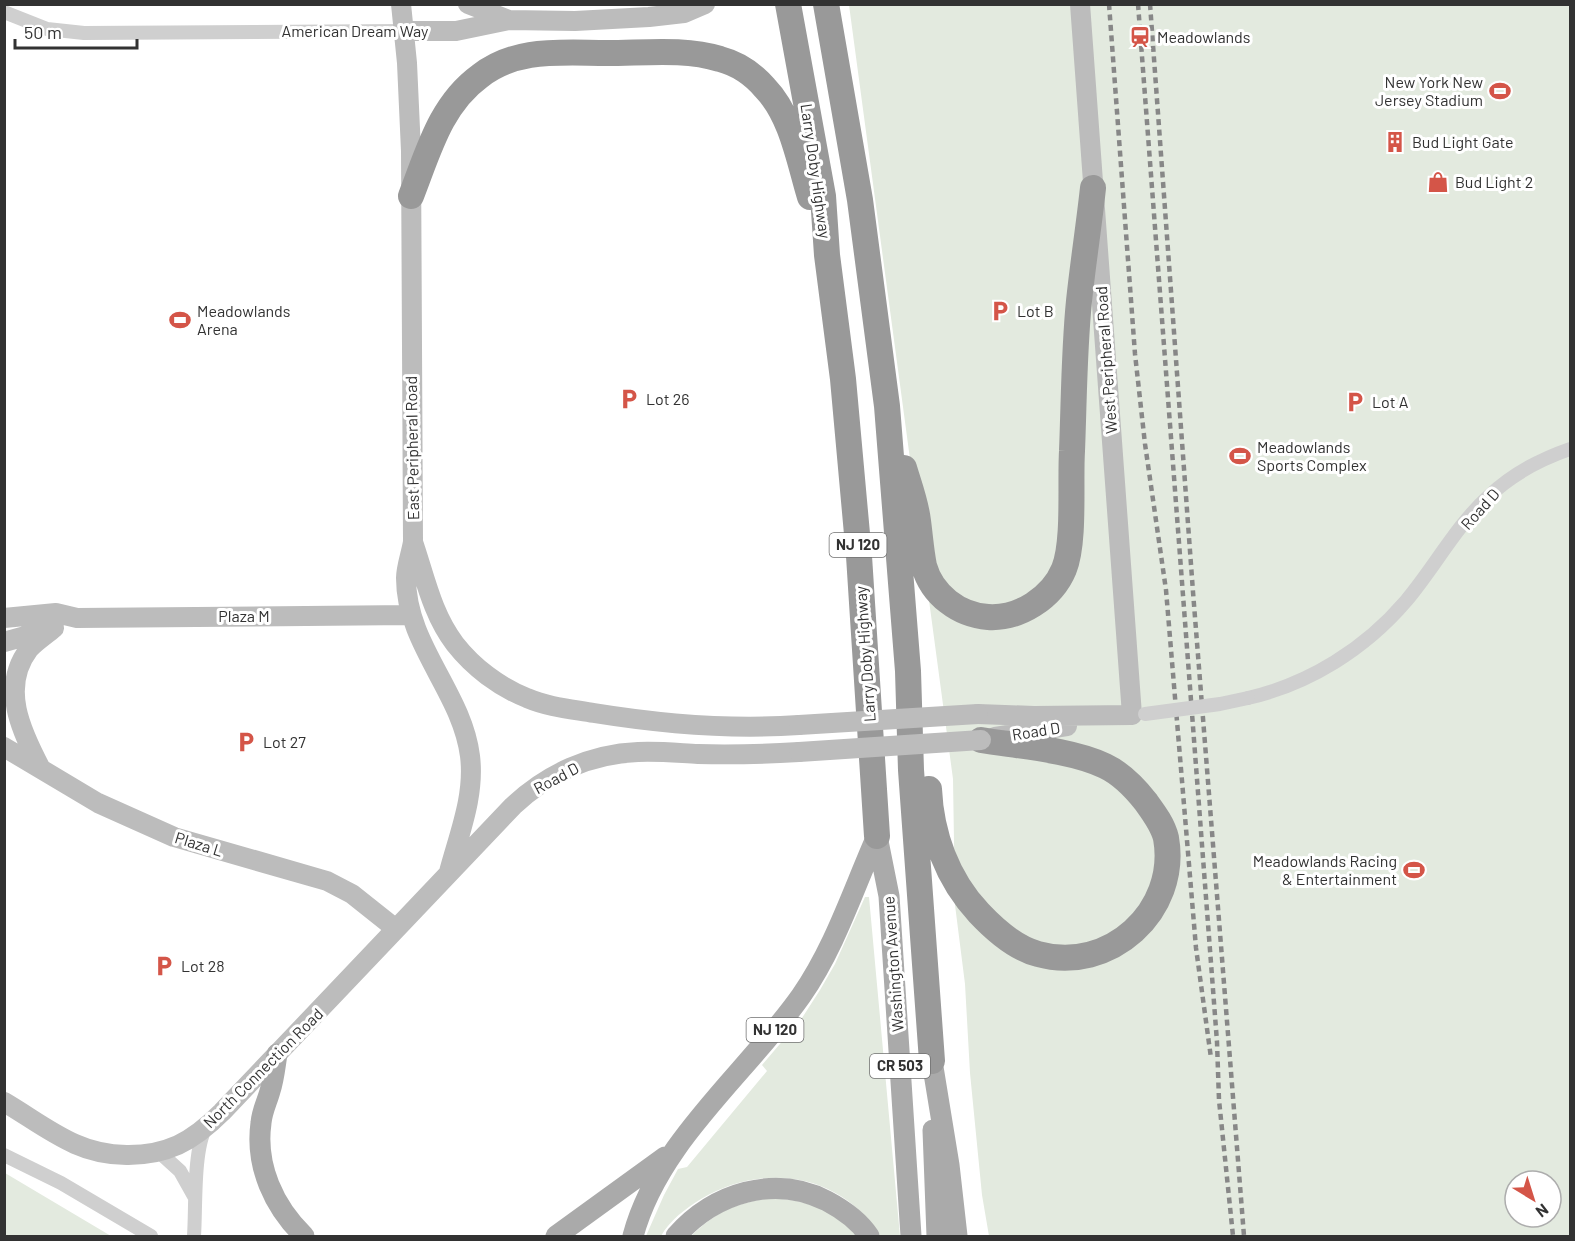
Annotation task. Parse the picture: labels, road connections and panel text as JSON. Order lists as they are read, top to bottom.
{
  "streets": {
    "highway": ["Larry Doby Highway", "NJ 120"],
    "main road": ["Washington Avenue", "CR 503"],
    "street": [
      "American Dream Way",
      "West Peripheral Road",
      "East Peripheral Road",
      "Road D",
      "Plaza M",
      "Plaza L",
      "North Connection Road"
    ]
  },
  "crossings": [
    ["American Dream Way", "East Peripheral Road"],
    ["Larry Doby Highway", "Washington Avenue"],
    ["West Peripheral Road", "Road D"],
    ["East Peripheral Road", "Road D"],
    ["East Peripheral Road", "Plaza M"],
    ["East Peripheral Road", "North Connection Road"],
    ["Road D", "North Connection Road"],
    ["NJ 120", "CR 503"],
    ["Plaza L", "North Connection Road"]
  ],
  "places": {
    "station": ["Meadowlands"],
    "sports": [
      "New York New Jersey Stadium",
      "Meadowlands Arena",
      "Meadowlands Sports Complex",
      "Meadowlands Racing & Entertainment"
    ],
    "building": ["Bud Light Gate"],
    "shop": ["Bud Light 2"],
    "parking": [
      "Lot B",
      "Lot 26",
      "Lot A",
      "Lot 27",
      "Lot 28"
    ]
  },
  "scale_bar": "50 m",
  "north": "bottom right"
}
